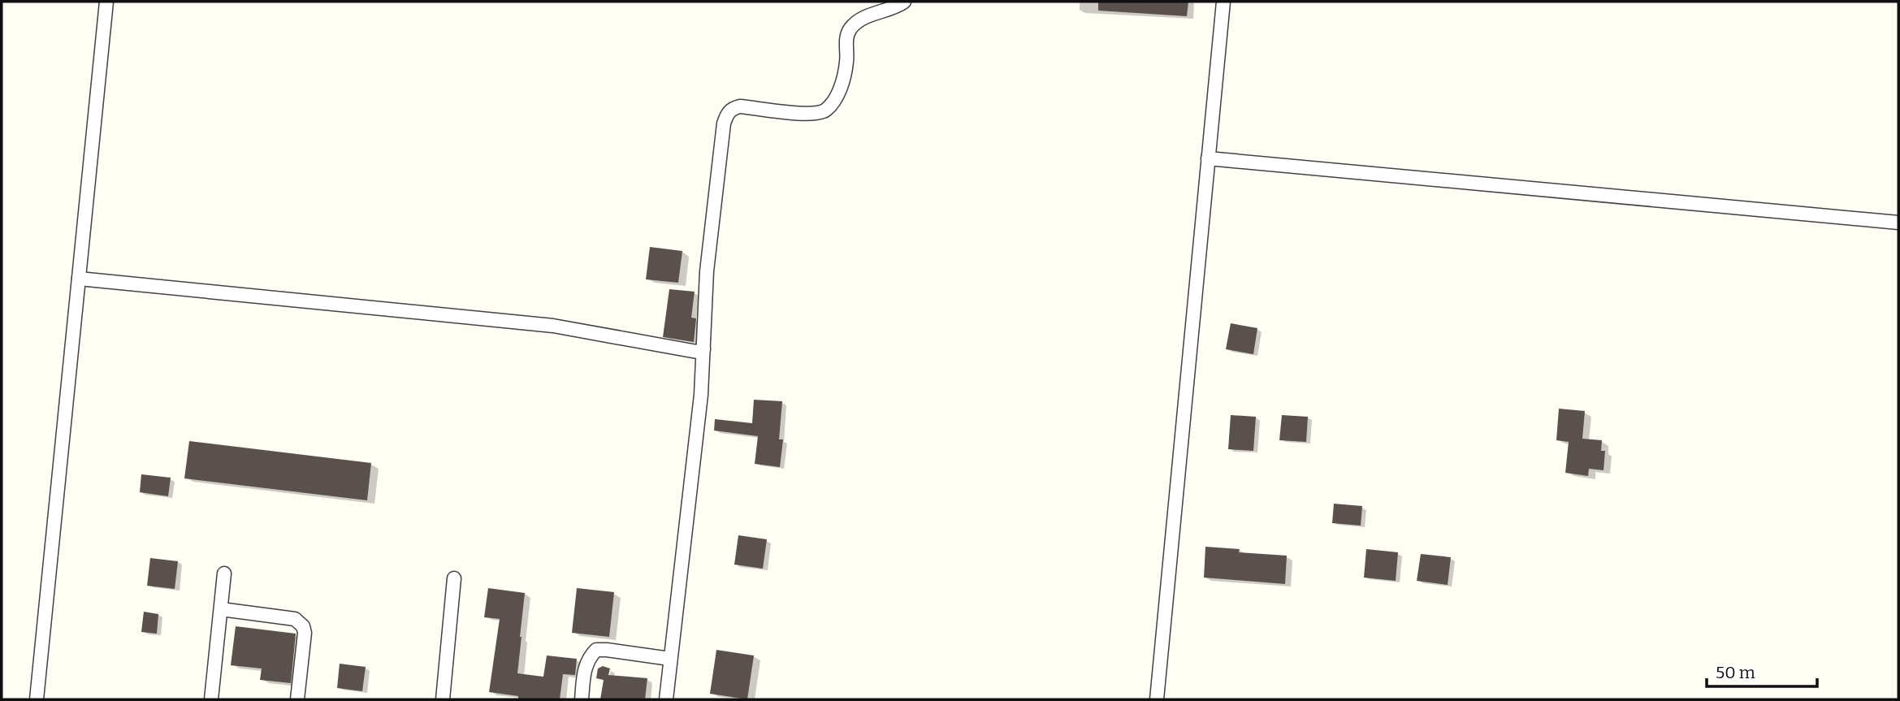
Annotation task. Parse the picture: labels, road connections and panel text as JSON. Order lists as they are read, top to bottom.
{
  "scale_bar": "50 m"
}
